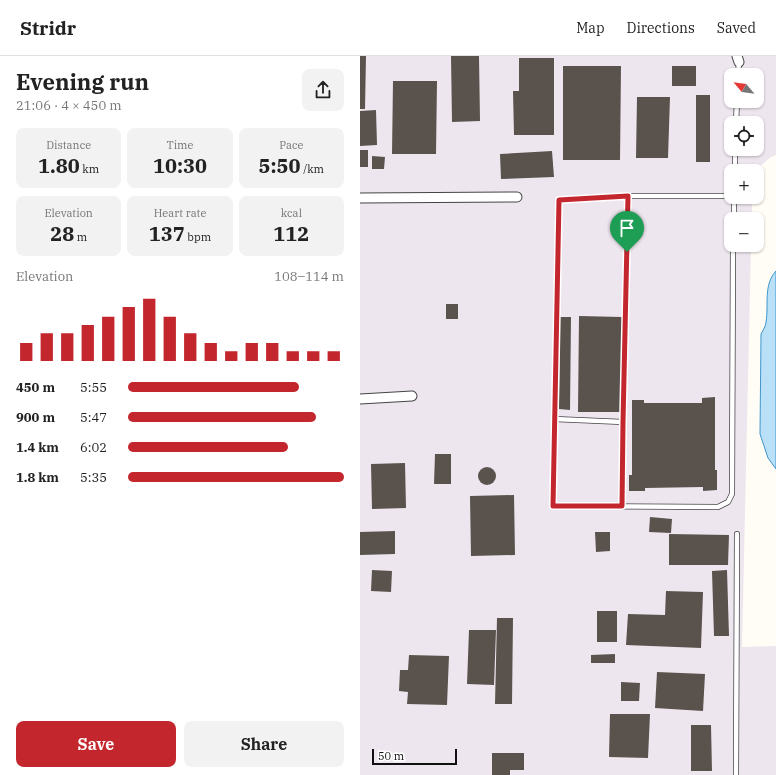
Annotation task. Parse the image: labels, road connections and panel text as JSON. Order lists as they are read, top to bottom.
{
  "scale_bar": "50 m",
  "north": "top left",
  "page": {
    "header": "Stridr",
    "nav": ["Map", "Directions", "Saved"],
    "heading": ["Evening run", "21:06 · 4 × 450 m"],
    "map_buttons": ["+", "−"],
    "stats": [
      ["Distance", "1.80 km"],
      ["Time", "10:30"],
      ["Pace", "5:50 /km"],
      ["Elevation", "28 m"],
      ["Heart rate", "137 bpm"],
      ["kcal", "112"]
    ],
    "chart": ["Elevation", "108–114 m"],
    "list": [
      {
        "name": "450 m",
        "note": "5:55"
      },
      {
        "name": "900 m",
        "note": "5:47"
      },
      {
        "name": "1.4 km",
        "note": "6:02"
      },
      {
        "name": "1.8 km",
        "note": "5:35"
      }
    ],
    "buttons": ["Save", "Share"],
    "scale": "50 m"
  }
}
